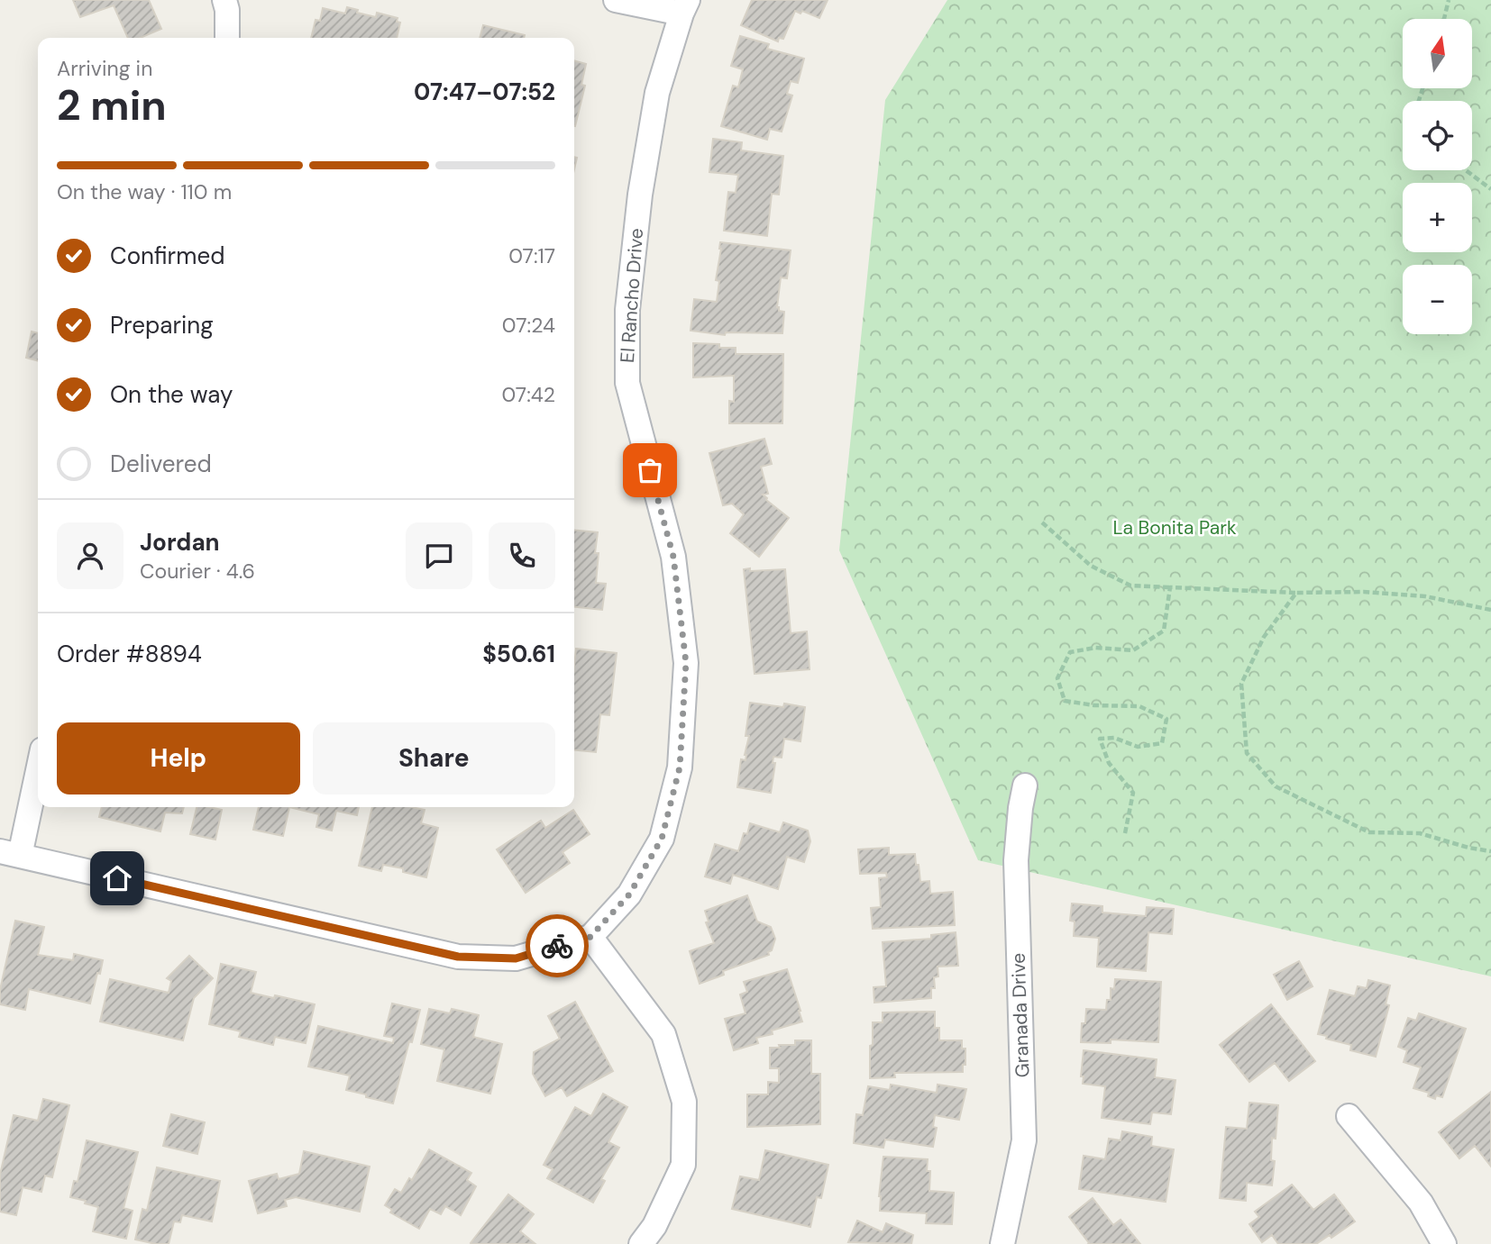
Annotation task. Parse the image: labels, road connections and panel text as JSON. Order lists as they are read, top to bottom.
{
  "streets": {
    "street": ["El Rancho Drive", "Granada Drive"]
  },
  "parks": ["La Bonita Park"],
  "north": "top",
  "page": {
    "map_buttons": ["+", "−"],
    "heading": ["2 min", "Arriving in", "07:47–07:52"],
    "panel": [
      "Jordan",
      "Courier · 4.6",
      "Order #8894",
      "$50.61"
    ],
    "bar": "On the way · 110 m",
    "list": [
      ["Confirmed", "07:17"],
      ["Preparing", "07:24"],
      ["On the way", "07:42"],
      "Delivered"
    ],
    "buttons": ["Help", "Share"]
  }
}
